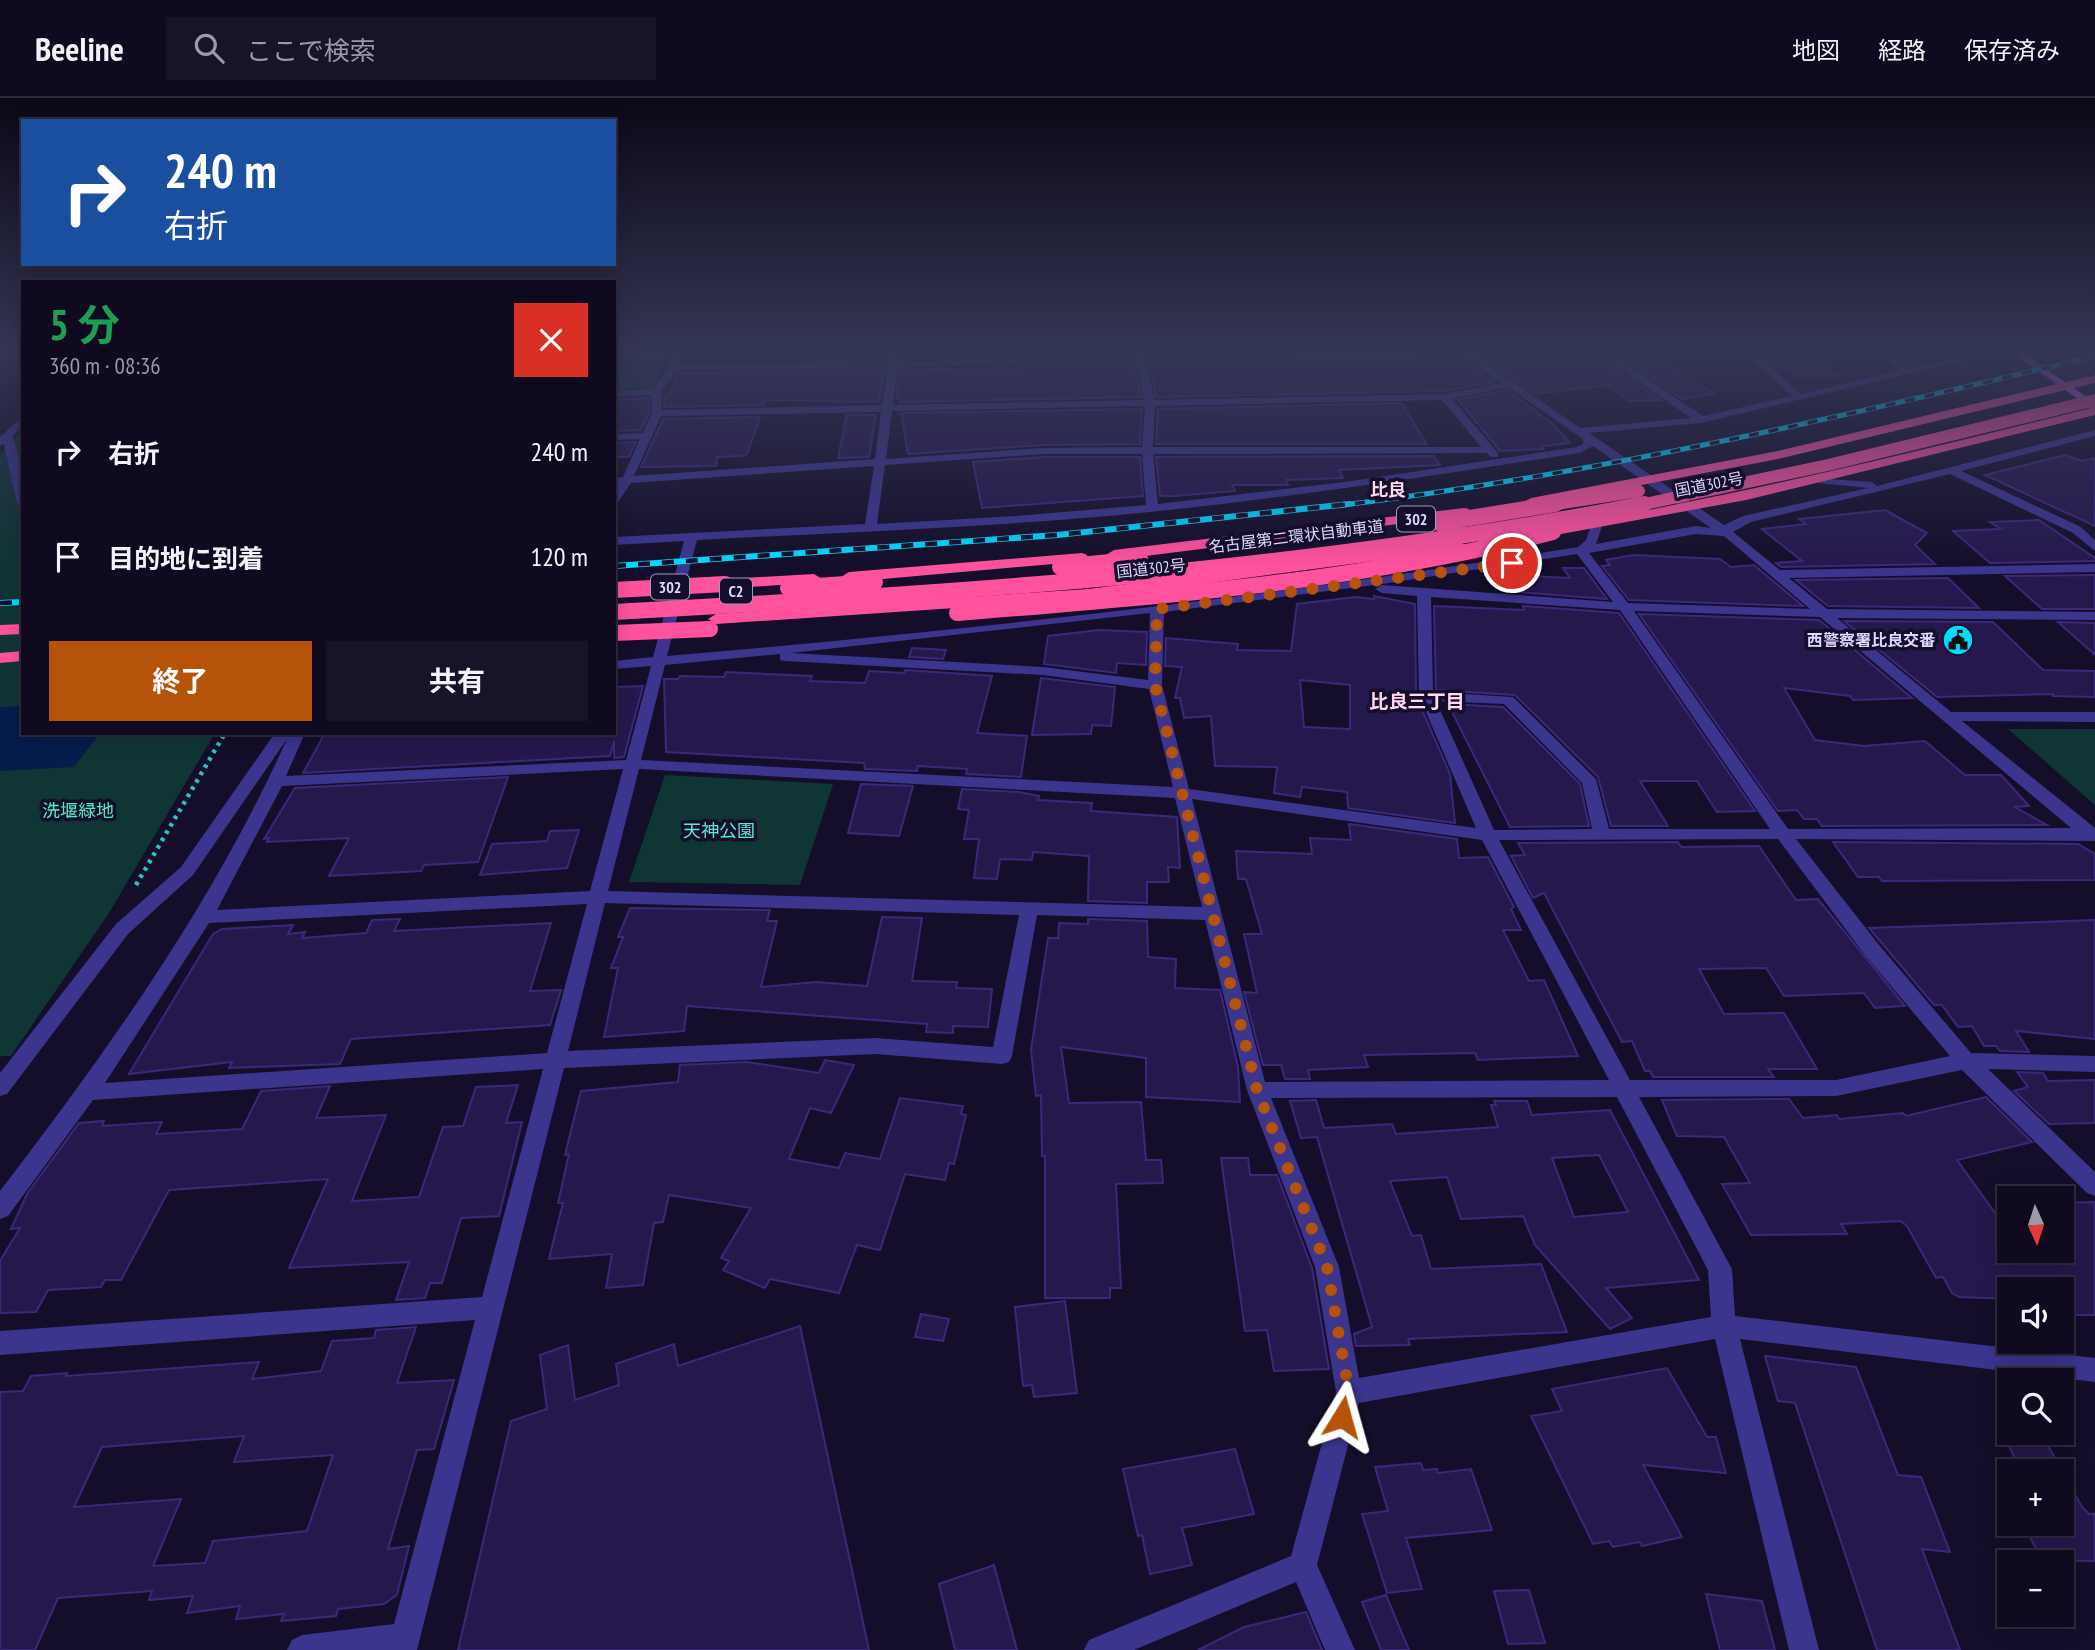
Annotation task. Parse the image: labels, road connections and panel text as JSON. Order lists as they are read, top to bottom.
{
  "streets": {
    "highway": [
      "国道302号",
      "302",
      "名古屋第二環状自動車道",
      "C2"
    ]
  },
  "districts": ["比良", "比良三丁目"],
  "parks": ["洗堰緑地", "天神公園"],
  "places": {
    "public building": ["西警察署比良交番"]
  },
  "north": "bottom",
  "page": {
    "header": "Beeline",
    "search": "ここで検索",
    "nav": ["地図", "経路", "保存済み"],
    "turn": ["240 m", "右折"],
    "heading": ["5 分", "360 m · 08:36"],
    "list": [
      {
        "name": "右折",
        "value": "240 m"
      },
      {
        "name": "目的地に到着",
        "value": "120 m"
      }
    ],
    "buttons": ["終了", "共有"],
    "map_buttons": ["+", "−"]
  }
}
